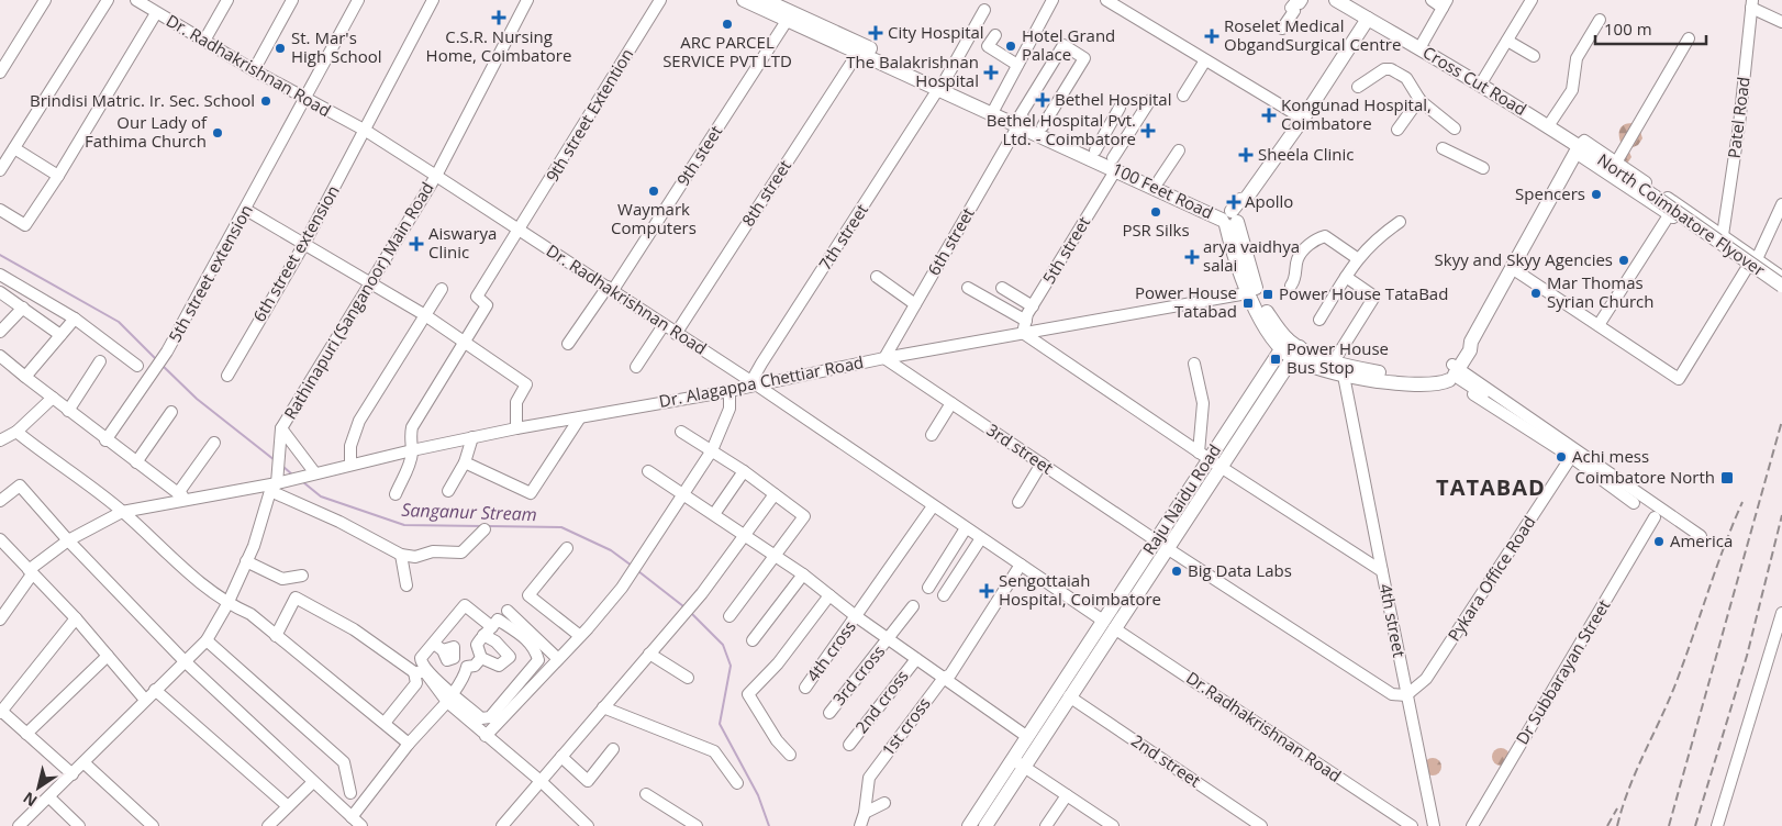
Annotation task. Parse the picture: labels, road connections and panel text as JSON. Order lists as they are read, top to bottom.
{
  "streets": {
    "main road": [
      "Cross Cut Road",
      "100 Feet Road",
      "North Coimbatore Flyover",
      "Raju Naidu Road"
    ],
    "street": [
      "Dr. Radhakrishnan Road",
      "9th street Extention",
      "Patel Road",
      "9th steet",
      "8th street",
      "7th street",
      "6th street",
      "5th street",
      "6th street extension",
      "5th street extension",
      "Rathinapuri (Sanganoor) Main Road",
      "Dr. Alagappa Chettiar Road",
      "3rd street",
      "Pykara Office Road",
      "4th street",
      "4th cross",
      "Dr Subbarayan Street",
      "3rd cross",
      "2nd cross",
      "1st cross",
      "Dr.Radhakrishnan Road",
      "2nd street"
    ]
  },
  "crossings": [
    ["Dr. Radhakrishnan Road", "9th street Extention"],
    ["Dr. Radhakrishnan Road", "9th steet"],
    ["Dr. Radhakrishnan Road", "8th street"],
    ["Dr. Radhakrishnan Road", "7th street"],
    ["Dr. Radhakrishnan Road", "6th street extension"],
    ["Dr. Radhakrishnan Road", "5th street extension"],
    ["Dr. Radhakrishnan Road", "Rathinapuri (Sanganoor) Main Road"],
    ["Dr. Radhakrishnan Road", "Dr. Alagappa Chettiar Road"],
    ["Dr. Radhakrishnan Road", "Raju Naidu Road"],
    ["Dr. Radhakrishnan Road", "4th cross"],
    ["Dr. Radhakrishnan Road", "1st cross"],
    ["Dr. Radhakrishnan Road", "Dr.Radhakrishnan Road"],
    ["Cross Cut Road", "North Coimbatore Flyover"],
    ["9th steet", "100 Feet Road"],
    ["100 Feet Road", "8th street"],
    ["100 Feet Road", "7th street"],
    ["100 Feet Road", "6th street"],
    ["100 Feet Road", "5th street"],
    ["7th street", "Dr. Alagappa Chettiar Road"],
    ["6th street", "Dr. Alagappa Chettiar Road"],
    ["6th street", "3rd street"],
    ["5th street", "Dr. Alagappa Chettiar Road"],
    ["5th street", "4th street"],
    ["Rathinapuri (Sanganoor) Main Road", "Dr. Alagappa Chettiar Road"],
    ["Dr. Alagappa Chettiar Road", "3rd street"],
    ["Dr. Alagappa Chettiar Road", "4th street"],
    ["3rd street", "Raju Naidu Road"],
    ["3rd street", "Pykara Office Road"],
    ["3rd street", "4th street"],
    ["Raju Naidu Road", "4th street"],
    ["Raju Naidu Road", "Dr.Radhakrishnan Road"],
    ["Raju Naidu Road", "2nd street"],
    ["Pykara Office Road", "4th street"]
  ],
  "districts": ["TATABAD"],
  "water": ["Sanganur Stream"],
  "places": {
    "health": [
      "C.S.R. Nursing Home, Coimbatore",
      "City Hospital",
      "Roselet Medical ObgandSurgical Centre",
      "The Balakrishnan Hospital",
      "Bethel Hospital",
      "Kongunad Hospital, Coimbatore",
      "Bethel Hospital Pvt. Ltd. - Coimbatore",
      "Sheela Clinic",
      "Apollo",
      "Aiswarya Clinic",
      "arya vaidhya salai",
      "Sengottaiah Hospital, Coimbatore"
    ],
    "other": [
      "ARC PARCEL SERVICE PVT LTD",
      "Hotel Grand Palace",
      "St. Mar's High School",
      "Brindisi Matric. Ir. Sec. School",
      "Our Lady of Fathima Church",
      "Waymark Computers",
      "Spencers",
      "PSR Silks",
      "Skyy and Skyy Agencies",
      "Mar Thomas Syrian Church",
      "Achi mess",
      "America",
      "Big Data Labs"
    ],
    "transit": [
      "Power House TataBad",
      "Power House Tatabad",
      "Power House Bus Stop",
      "Coimbatore North"
    ]
  },
  "scale_bar": "100 m",
  "north": "bottom left"
}
